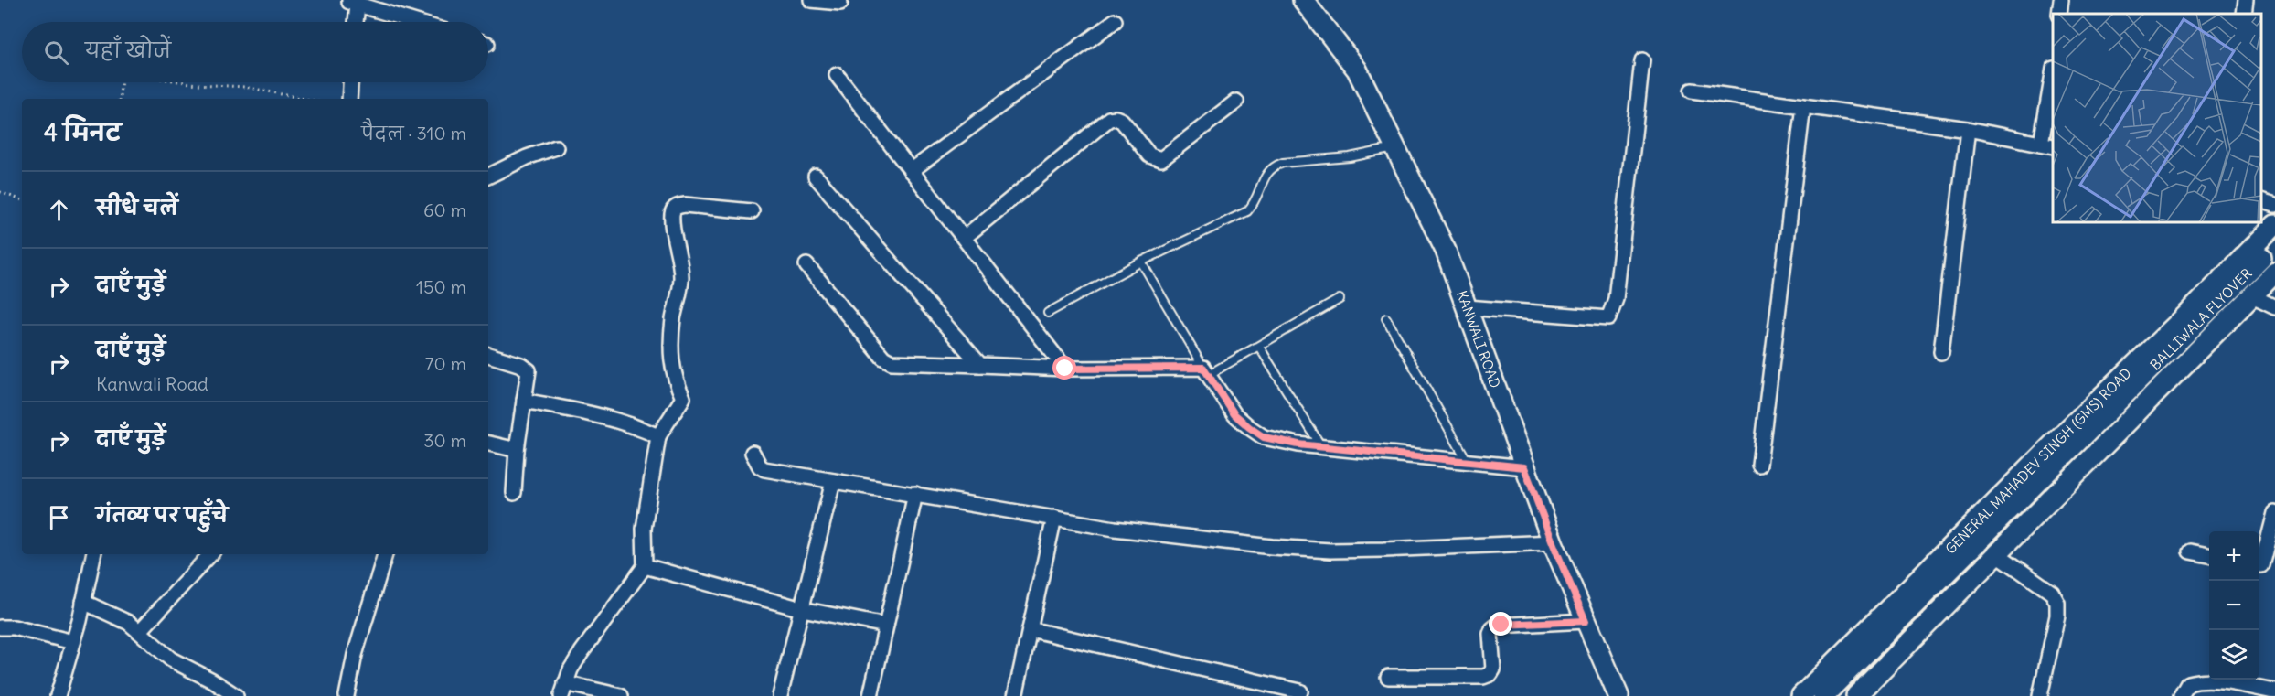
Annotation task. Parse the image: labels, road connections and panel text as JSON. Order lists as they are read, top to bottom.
{
  "streets": {
    "street": ["BALLIWALA FLYOVER", "KANWALI ROAD", "GENERAL MAHADEV SINGH (GMS) ROAD"]
  },
  "page": {
    "search": "यहाँ खोजें",
    "heading": ["4 मिनट", "पैदल · 310 m"],
    "list": [
      ["सीधे चलें", "60 m"],
      ["दाएँ मुड़ें", "150 m"],
      ["दाएँ मुड़ें", "Kanwali Road", "70 m"],
      ["दाएँ मुड़ें", "30 m"],
      "गंतव्य पर पहुँचे"
    ],
    "map_buttons": ["+", "−"]
  }
}
